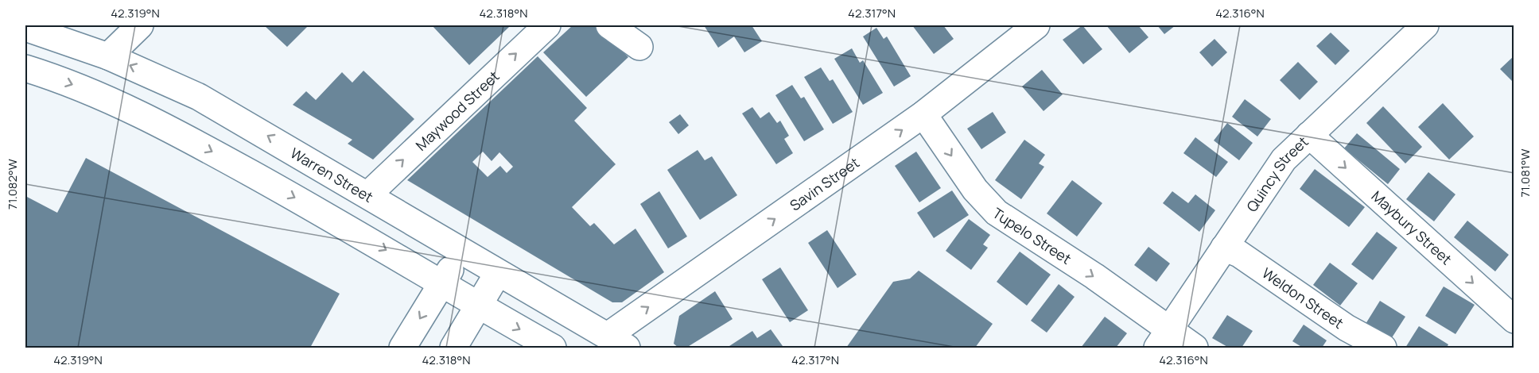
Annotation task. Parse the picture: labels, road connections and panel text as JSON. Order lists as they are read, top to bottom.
{
  "streets": {
    "main road": [
      "Maywood Street",
      "Warren Street",
      "Quincy Street",
      "Savin Street",
      "Maybury Street",
      "Tupelo Street",
      "Weldon Street"
    ]
  },
  "crossings": [
    ["Maywood Street", "Warren Street"],
    ["Warren Street", "Savin Street"],
    ["Quincy Street", "Maybury Street"],
    ["Quincy Street", "Tupelo Street"],
    ["Quincy Street", "Weldon Street"],
    ["Savin Street", "Tupelo Street"]
  ],
  "one_way": [
    "Maywood Street",
    "Savin Street",
    "Maybury Street",
    "Tupelo Street"
  ],
  "coordinates": [
    "42.319°N",
    "42.318°N",
    "42.317°N",
    "42.316°N",
    "71.081°W",
    "71.082°W"
  ]
}
